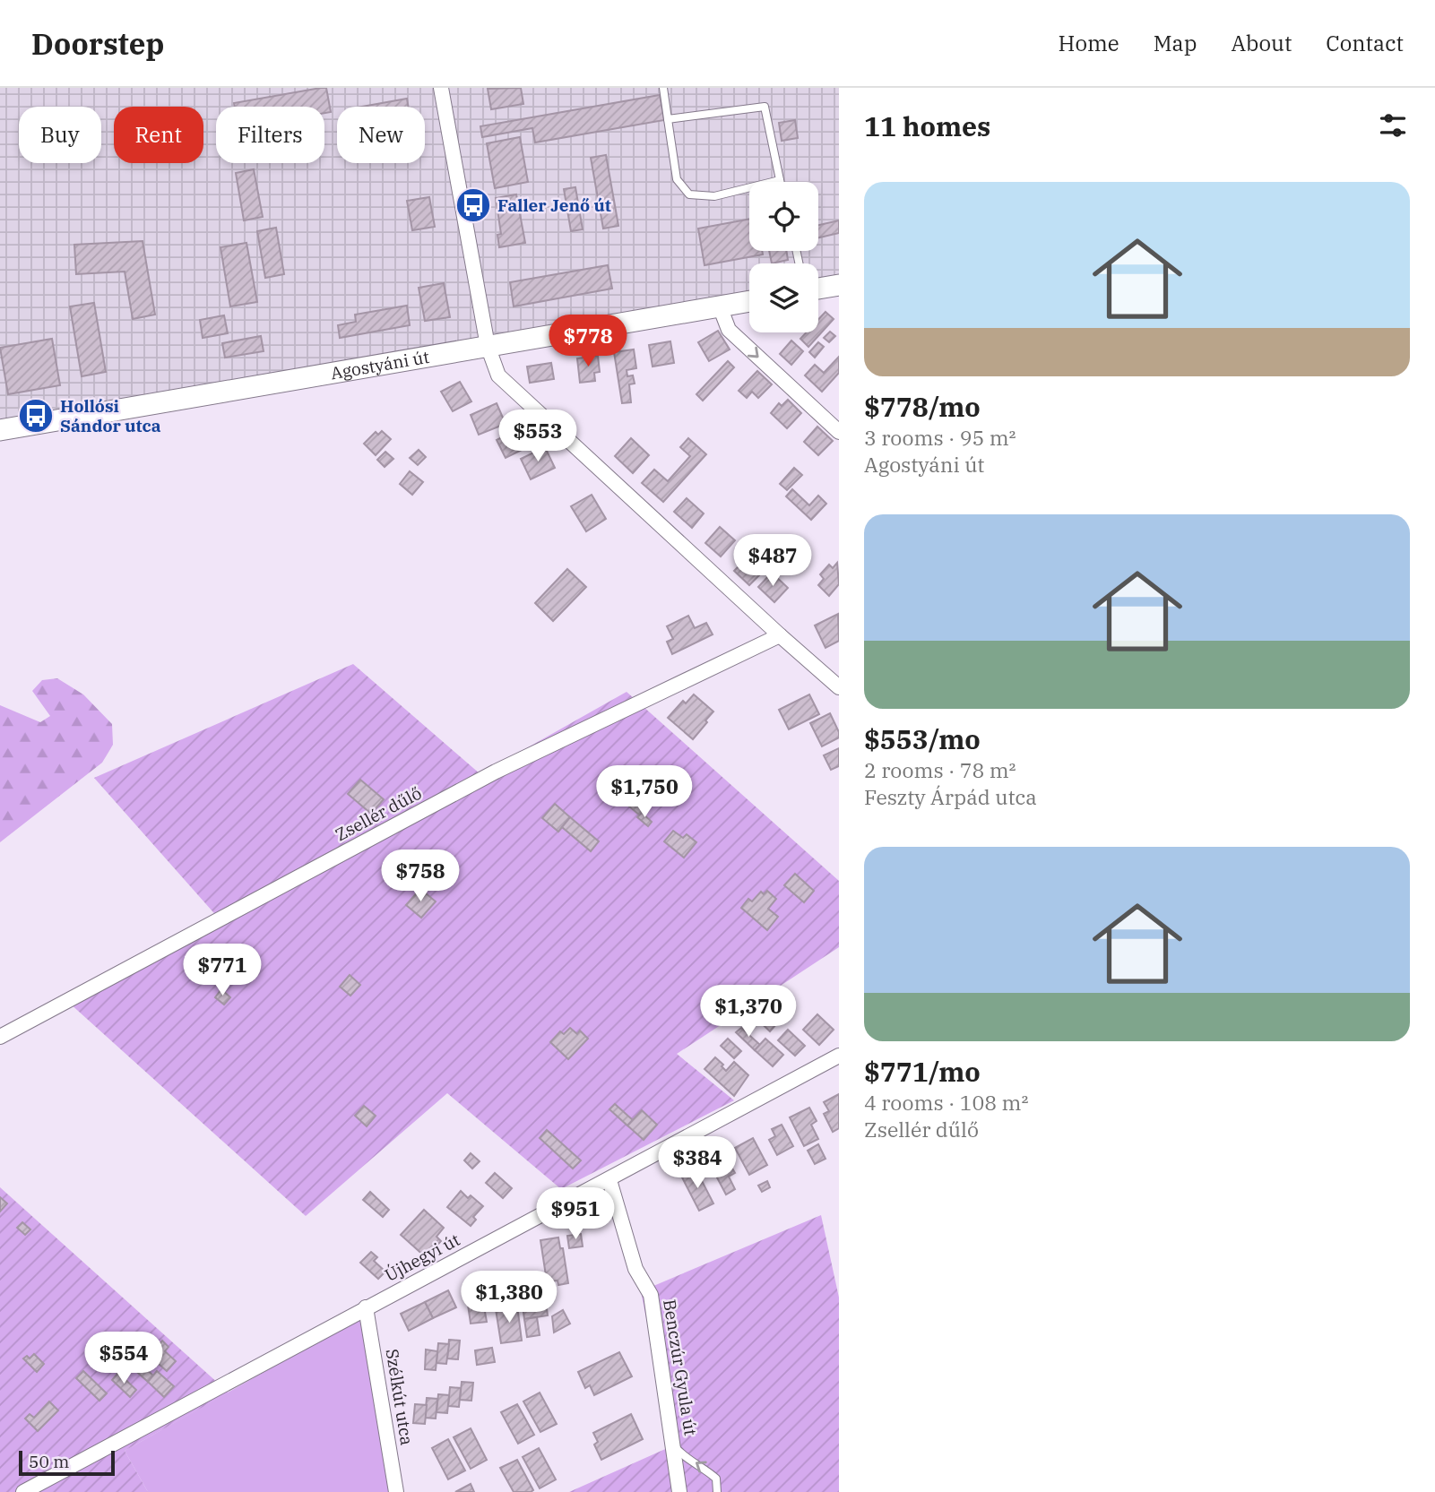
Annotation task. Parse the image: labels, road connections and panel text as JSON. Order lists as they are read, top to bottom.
{
  "streets": {
    "main road": ["Agostyáni út"],
    "street": [
      "Zsellér dűlő",
      "Újhegyi út",
      "Benczúr Gyula út",
      "Szélkút utca"
    ]
  },
  "crossings": [
    ["Újhegyi út", "Benczúr Gyula út"],
    ["Újhegyi út", "Szélkút utca"]
  ],
  "places": {
    "bus stop": ["Faller Jenő út", "Hollósi Sándor utca"]
  },
  "scale_bar": "50 m",
  "page": {
    "header": "Doorstep",
    "nav": [
      "Home",
      "Map",
      "About",
      "Contact"
    ],
    "heading": "11 homes",
    "chip": [
      "Buy",
      "Rent",
      "Filters",
      "New"
    ],
    "list": [
      {
        "name": "$778/mo",
        "note": "3 rooms · 95 m² · Agostyáni út"
      },
      {
        "name": "$553/mo",
        "note": "2 rooms · 78 m² · Feszty Árpád utca"
      },
      {
        "name": "$771/mo",
        "note": "4 rooms · 108 m² · Zsellér dűlő"
      }
    ],
    "price": [
      "$778",
      "$553",
      "$487",
      "$1,750",
      "$758",
      "$771",
      "$1,370",
      "$384",
      "$951",
      "$1,380",
      "$554"
    ],
    "scale": "50 m"
  }
}
